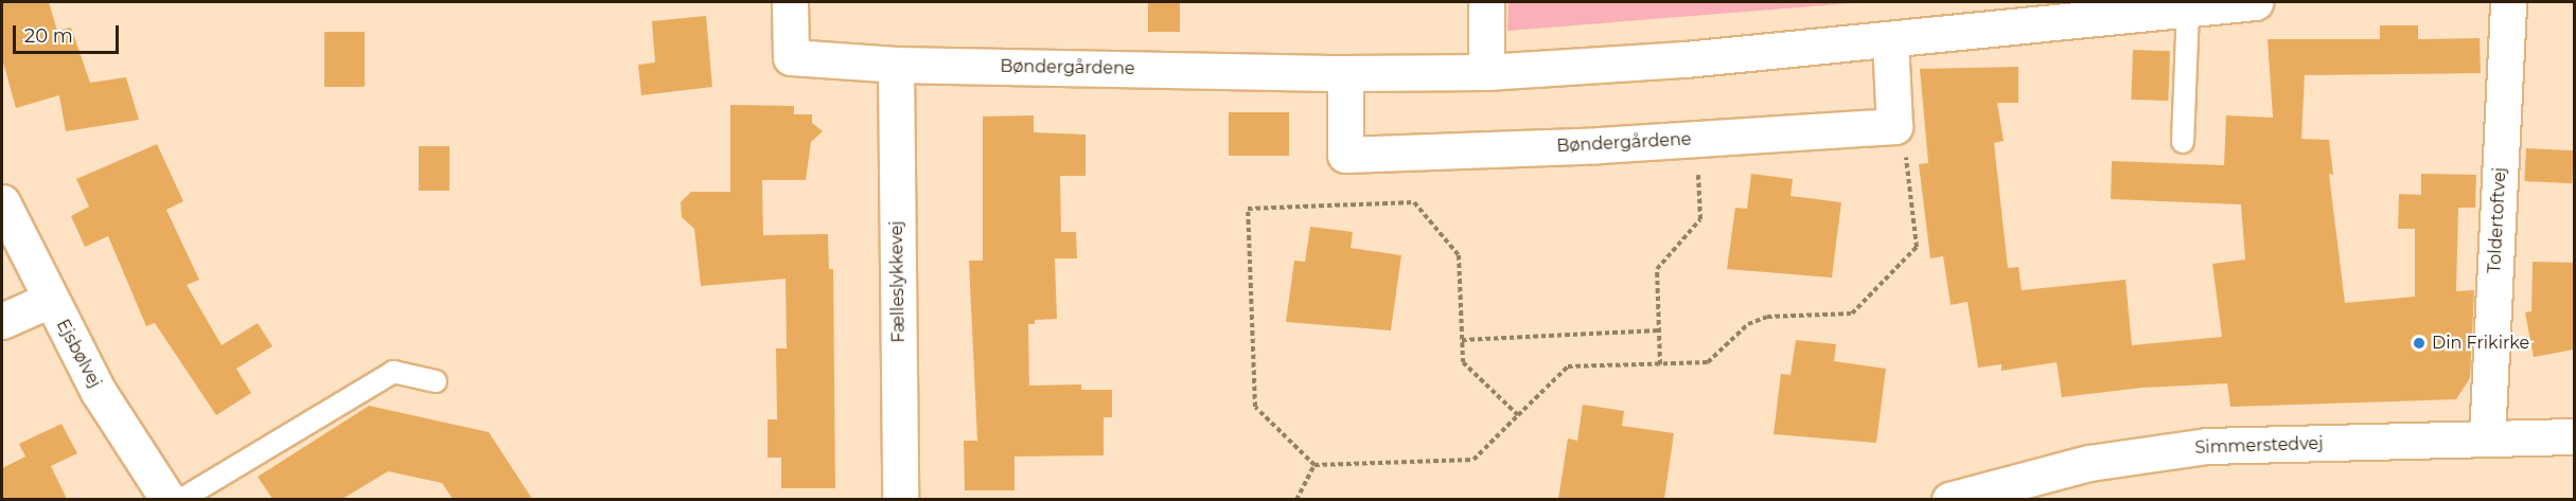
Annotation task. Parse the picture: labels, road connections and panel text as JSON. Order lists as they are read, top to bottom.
{
  "streets": {
    "street": [
      "Bøndergårdene",
      "Toldertoftvej",
      "Fælleslykkevej",
      "Ejsbølvej",
      "Simmerstedvej"
    ]
  },
  "crossings": [
    ["Bøndergårdene", "Fælleslykkevej"],
    ["Toldertoftvej", "Simmerstedvej"]
  ],
  "places": ["Din Frikirke"],
  "scale_bar": "20 m"
}
